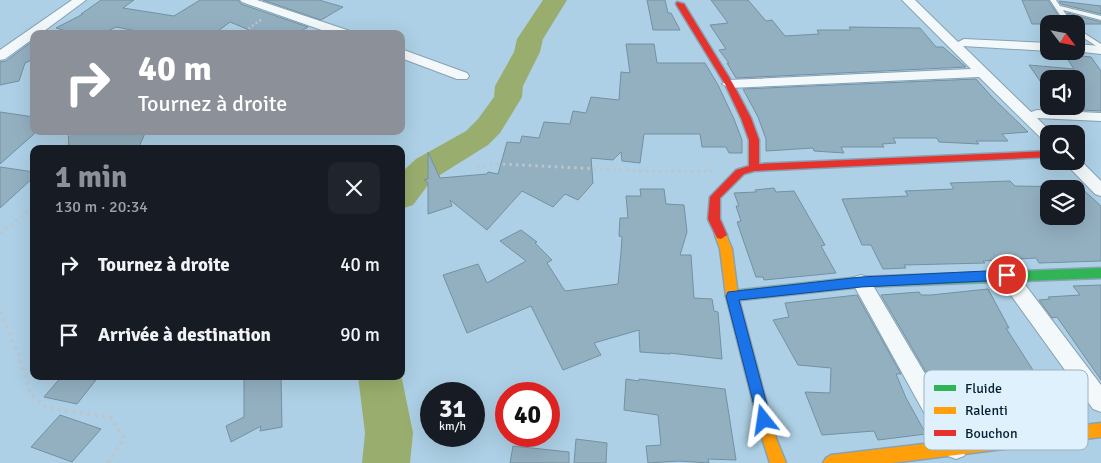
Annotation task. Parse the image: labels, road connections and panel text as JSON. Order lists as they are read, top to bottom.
{
  "legend": ["Fluide", "Ralenti", "Bouchon"],
  "north": "bottom right",
  "page": {
    "turn": ["40 m", "Tournez à droite"],
    "heading": ["1 min", "130 m · 20:34"],
    "list": [
      {
        "name": "Tournez à droite",
        "value": "40 m"
      },
      {
        "name": "Arrivée à destination",
        "value": "90 m"
      }
    ],
    "speed": "31 km/h",
    "limit": "40"
  }
}
